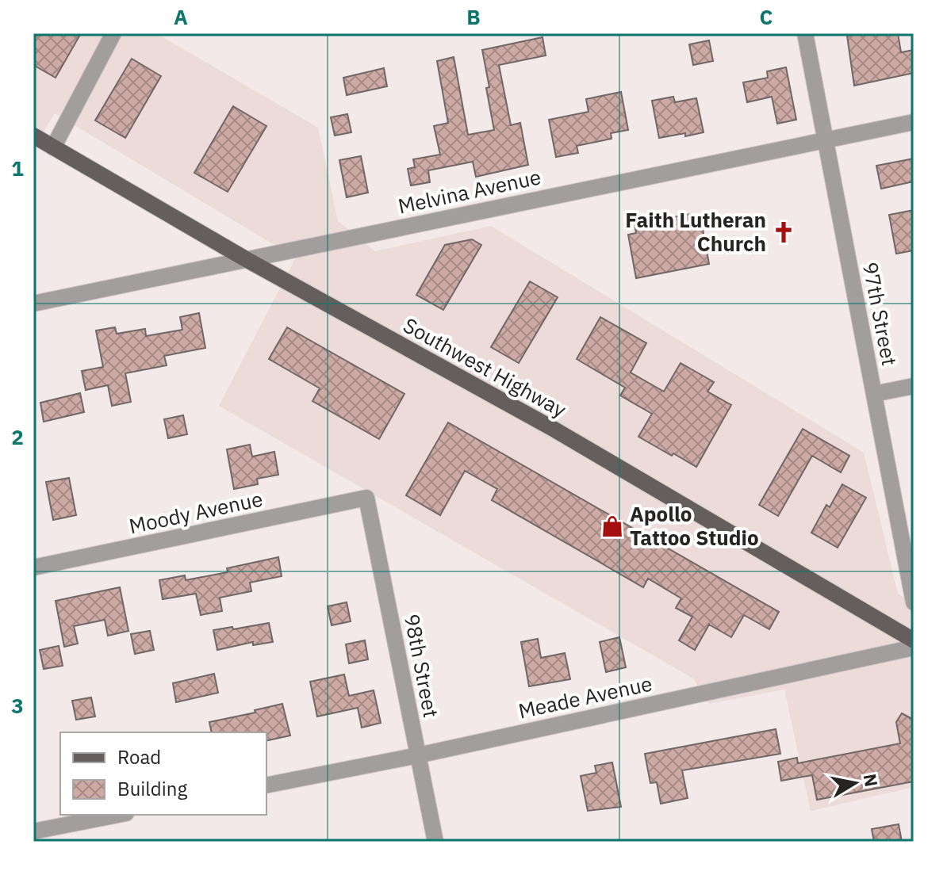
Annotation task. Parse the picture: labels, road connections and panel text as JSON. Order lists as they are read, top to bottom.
{
  "streets": {
    "main road": ["Southwest Highway"],
    "street": [
      "Melvina Avenue",
      "97th Street",
      "Moody Avenue",
      "98th Street",
      "Meade Avenue"
    ]
  },
  "crossings": [
    ["Melvina Avenue", "97th Street"],
    ["Melvina Avenue", "Southwest Highway"],
    ["Moody Avenue", "98th Street"],
    ["98th Street", "Meade Avenue"]
  ],
  "places": {
    "church": ["Faith Lutheran Church"],
    "shop": ["Apollo Tattoo Studio"]
  },
  "legend": ["Road", "Building"],
  "north": "right",
  "grid": {
    "columns": ["A", "B", "C"],
    "rows": ["1", "2", "3"]
  }
}
